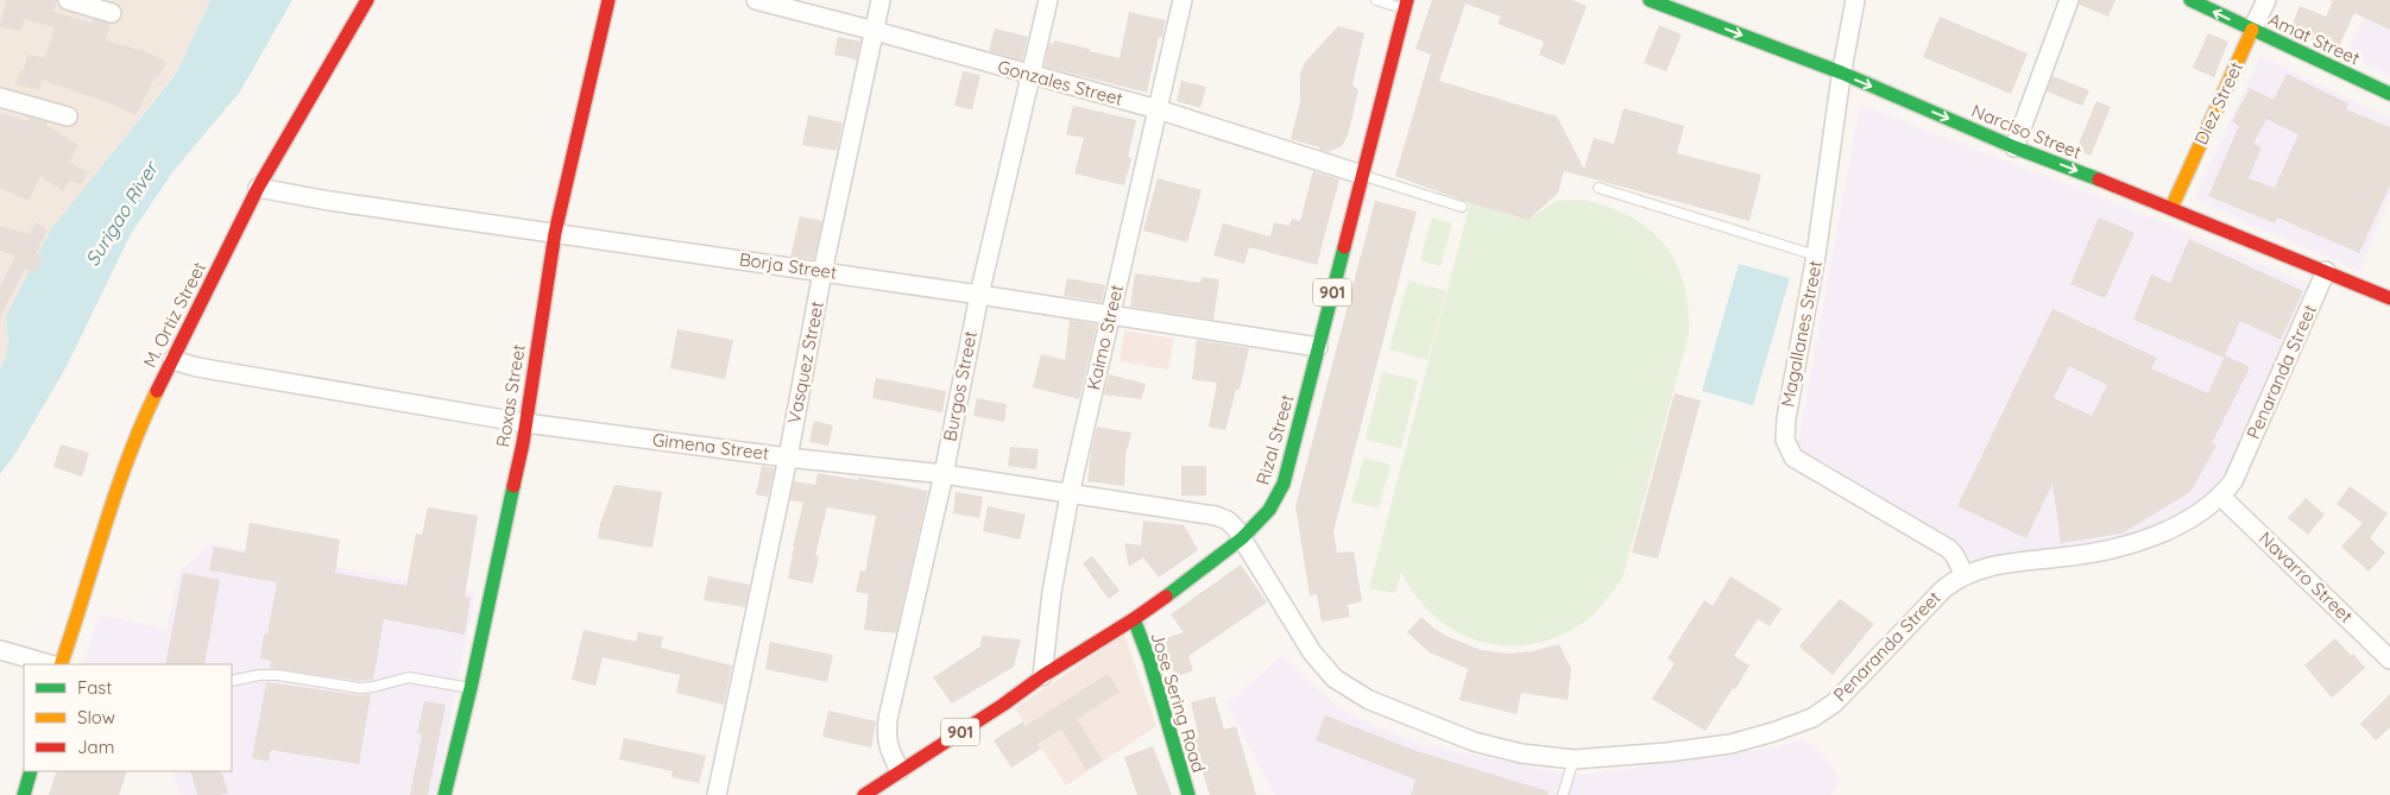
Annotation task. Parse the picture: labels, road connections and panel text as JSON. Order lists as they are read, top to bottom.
{
  "streets": {
    "street": [
      "Amat Street",
      "Gonzales Street",
      "Diez Street",
      "Narciso Street",
      "Borja Street",
      "901",
      "M. Ortiz Street",
      "Magallanes Street",
      "Kaimo Street",
      "Vasquez Street",
      "Penaranda Street",
      "Burgos Street",
      "Roxas Street",
      "Rizal Street",
      "Gimena Street",
      "Navarro Street",
      "Jose Sering Road"
    ]
  },
  "crossings": [
    ["Amat Street", "Diez Street"],
    ["Gonzales Street", "Kaimo Street"],
    ["Gonzales Street", "Vasquez Street"],
    ["Gonzales Street", "Burgos Street"],
    ["Gonzales Street", "Rizal Street"],
    ["Diez Street", "Narciso Street"],
    ["Narciso Street", "Magallanes Street"],
    ["Narciso Street", "Penaranda Street"],
    ["Borja Street", "M. Ortiz Street"],
    ["Borja Street", "Kaimo Street"],
    ["Borja Street", "Vasquez Street"],
    ["Borja Street", "Burgos Street"],
    ["Borja Street", "Roxas Street"],
    ["Borja Street", "Rizal Street"],
    ["M. Ortiz Street", "Gimena Street"],
    ["Magallanes Street", "Penaranda Street"],
    ["Kaimo Street", "Rizal Street"],
    ["Kaimo Street", "Gimena Street"],
    ["Vasquez Street", "Gimena Street"],
    ["Penaranda Street", "Rizal Street"],
    ["Penaranda Street", "Gimena Street"],
    ["Penaranda Street", "Navarro Street"],
    ["Burgos Street", "Rizal Street"],
    ["Burgos Street", "Gimena Street"],
    ["Roxas Street", "Gimena Street"],
    ["Rizal Street", "Gimena Street"],
    ["Rizal Street", "Jose Sering Road"]
  ],
  "one_way": ["Narciso Street"],
  "water": ["Surigao River"],
  "legend": ["Fast", "Slow", "Jam"]
}
